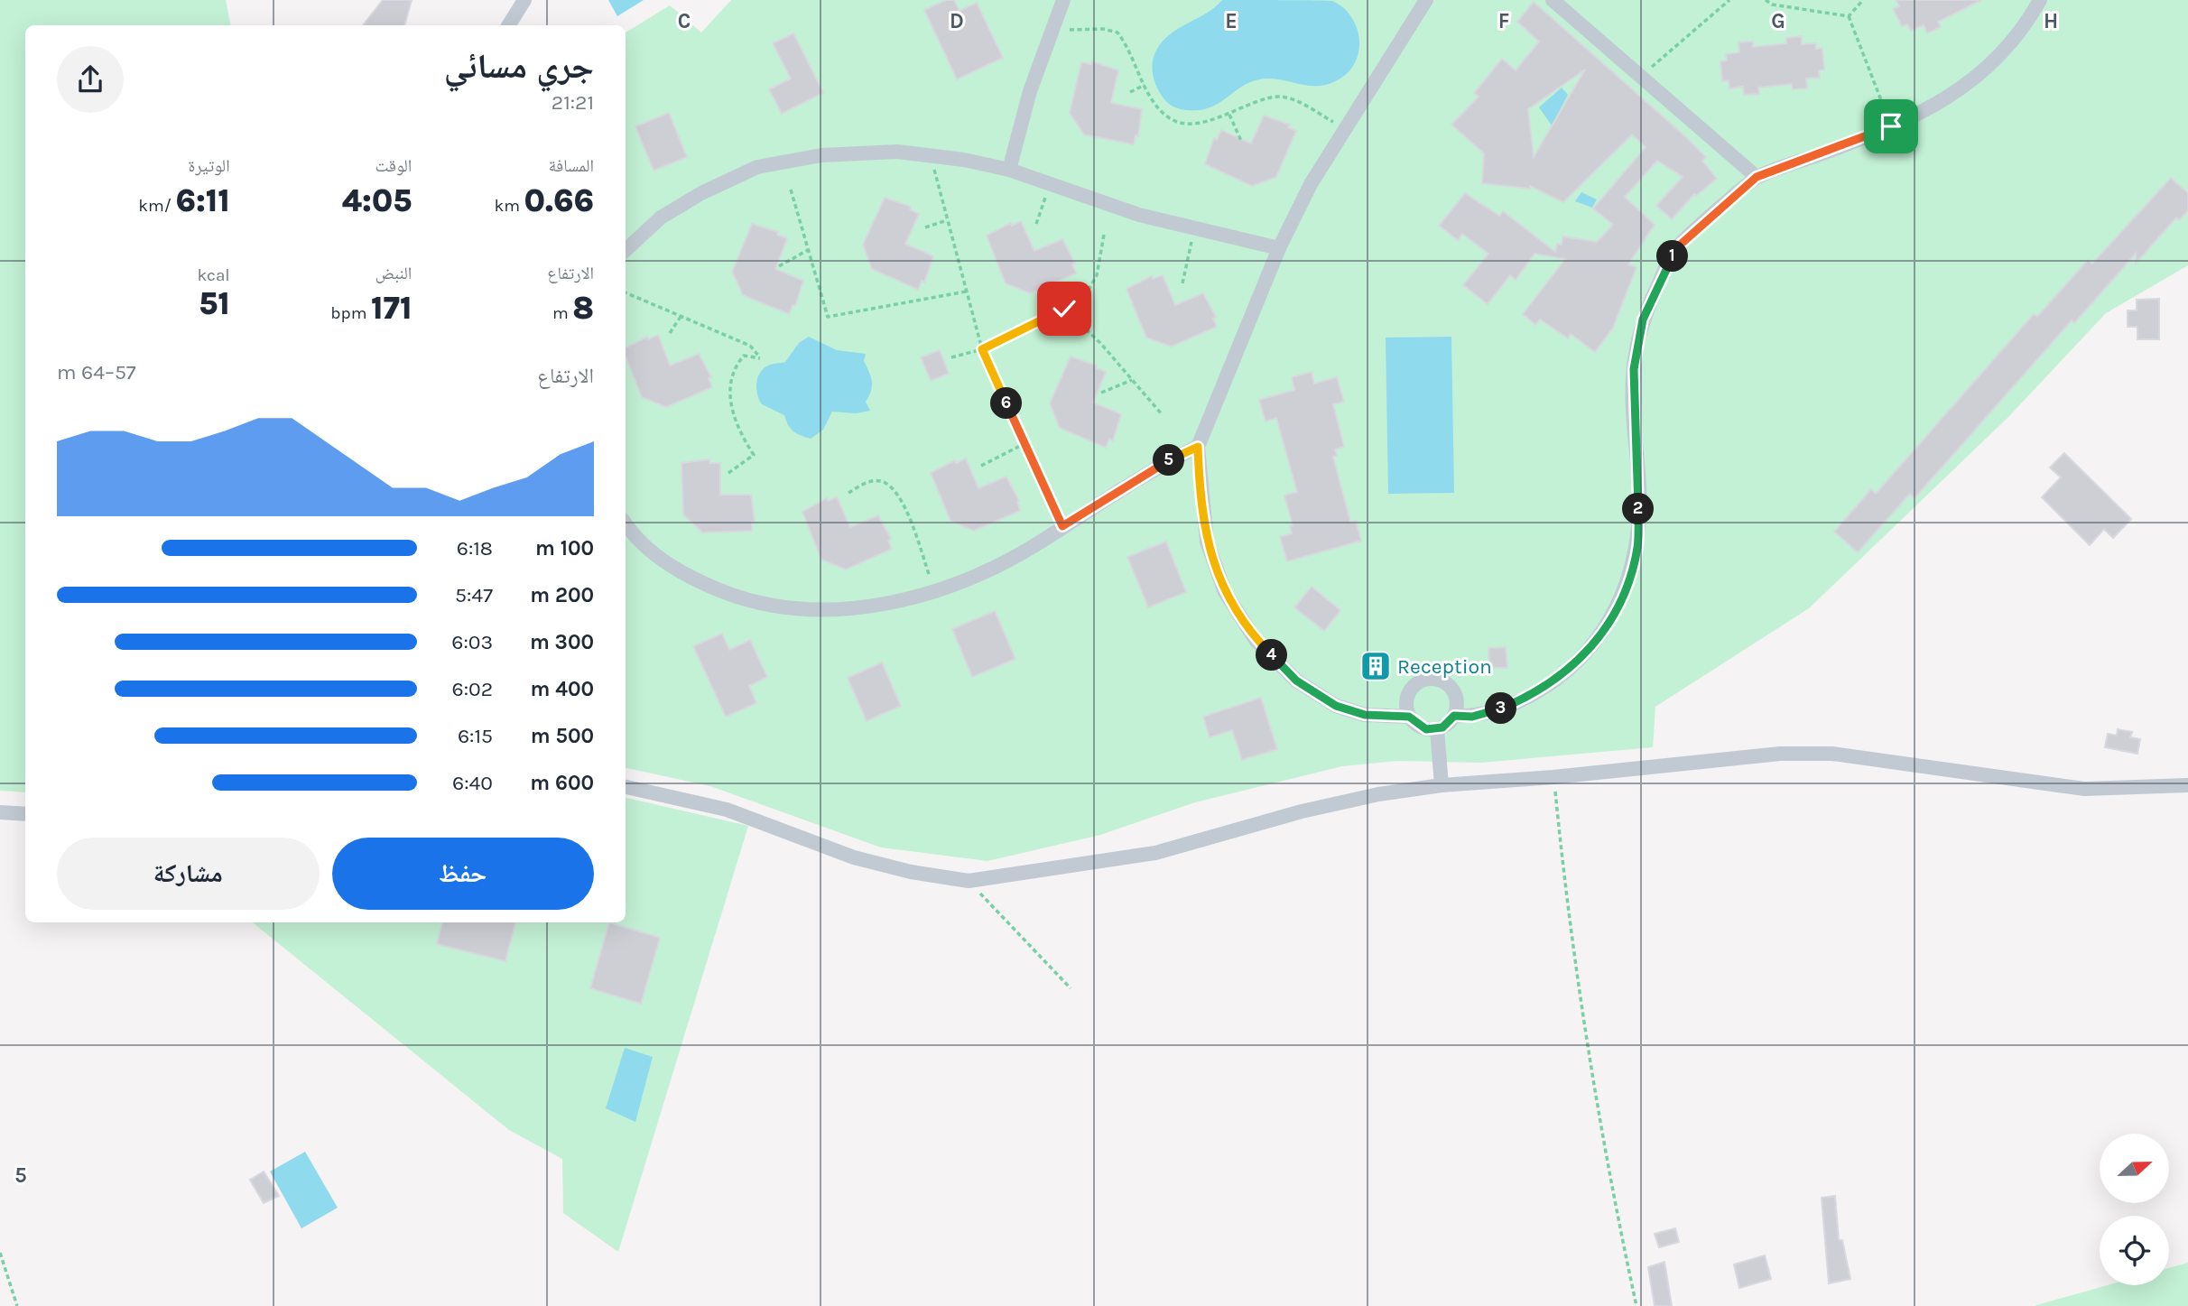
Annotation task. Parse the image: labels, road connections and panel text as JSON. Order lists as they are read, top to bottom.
{
  "places": {
    "building": ["Reception"]
  },
  "north": "right",
  "page": {
    "heading": ["جري مسائي", "21:21"],
    "stats": [
      ["المسافة", "0.66 km"],
      ["الوقت", "4:05"],
      ["الوتيرة", "6:11 /km"],
      ["الارتفاع", "8 m"],
      ["النبض", "171 bpm"],
      ["kcal", "51"]
    ],
    "pins": [
      "1",
      "6",
      "5",
      "2",
      "4",
      "3"
    ],
    "chart": ["الارتفاع", "57–64 m"],
    "list": [
      {
        "name": "100 m",
        "note": "6:18"
      },
      {
        "name": "200 m",
        "note": "5:47"
      },
      {
        "name": "300 m",
        "note": "6:03"
      },
      {
        "name": "400 m",
        "note": "6:02"
      },
      {
        "name": "500 m",
        "note": "6:15"
      },
      {
        "name": "600 m",
        "note": "6:40"
      }
    ],
    "buttons": ["حفظ", "مشاركة"]
  },
  "grid": {
    "columns": [
      "C",
      "D",
      "E",
      "F",
      "G",
      "H"
    ],
    "rows": ["5"]
  }
}
